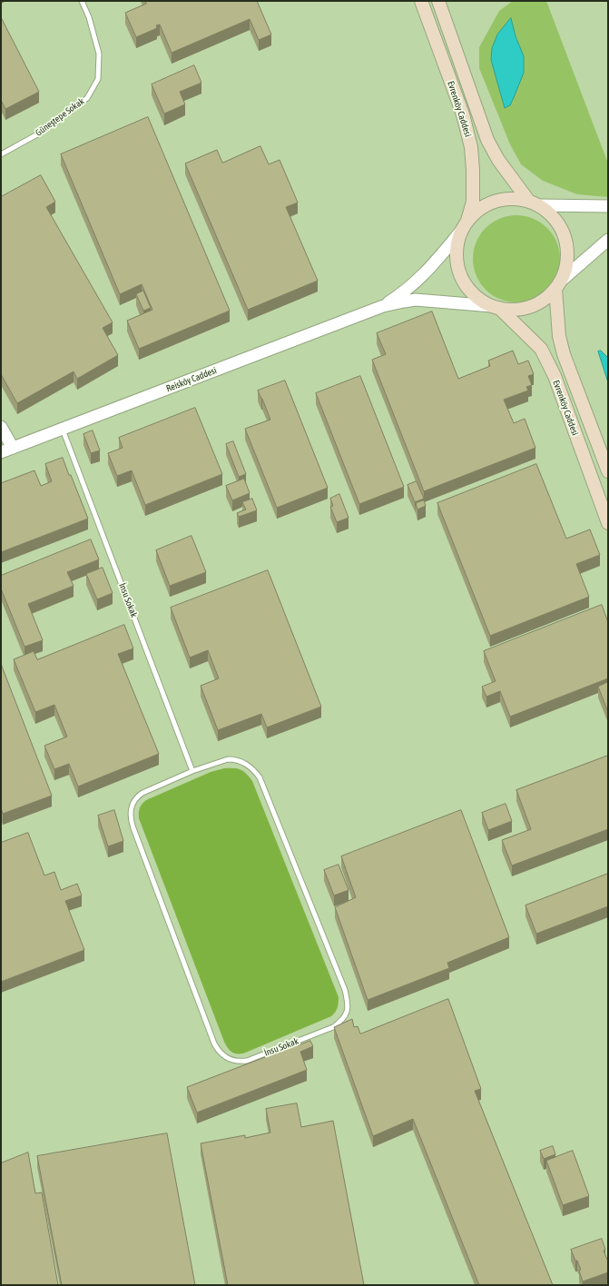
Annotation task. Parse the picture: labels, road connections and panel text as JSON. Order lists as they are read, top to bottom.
{
  "streets": {
    "main road": ["Evrenköy Caddesi"],
    "street": ["Reisköy Caddesi"],
    "lane": ["Güneştepe Sokak", "İnsu Sokak"]
  },
  "crossings": [
    ["Evrenköy Caddesi", "Reisköy Caddesi"],
    ["Reisköy Caddesi", "İnsu Sokak"]
  ]
}
